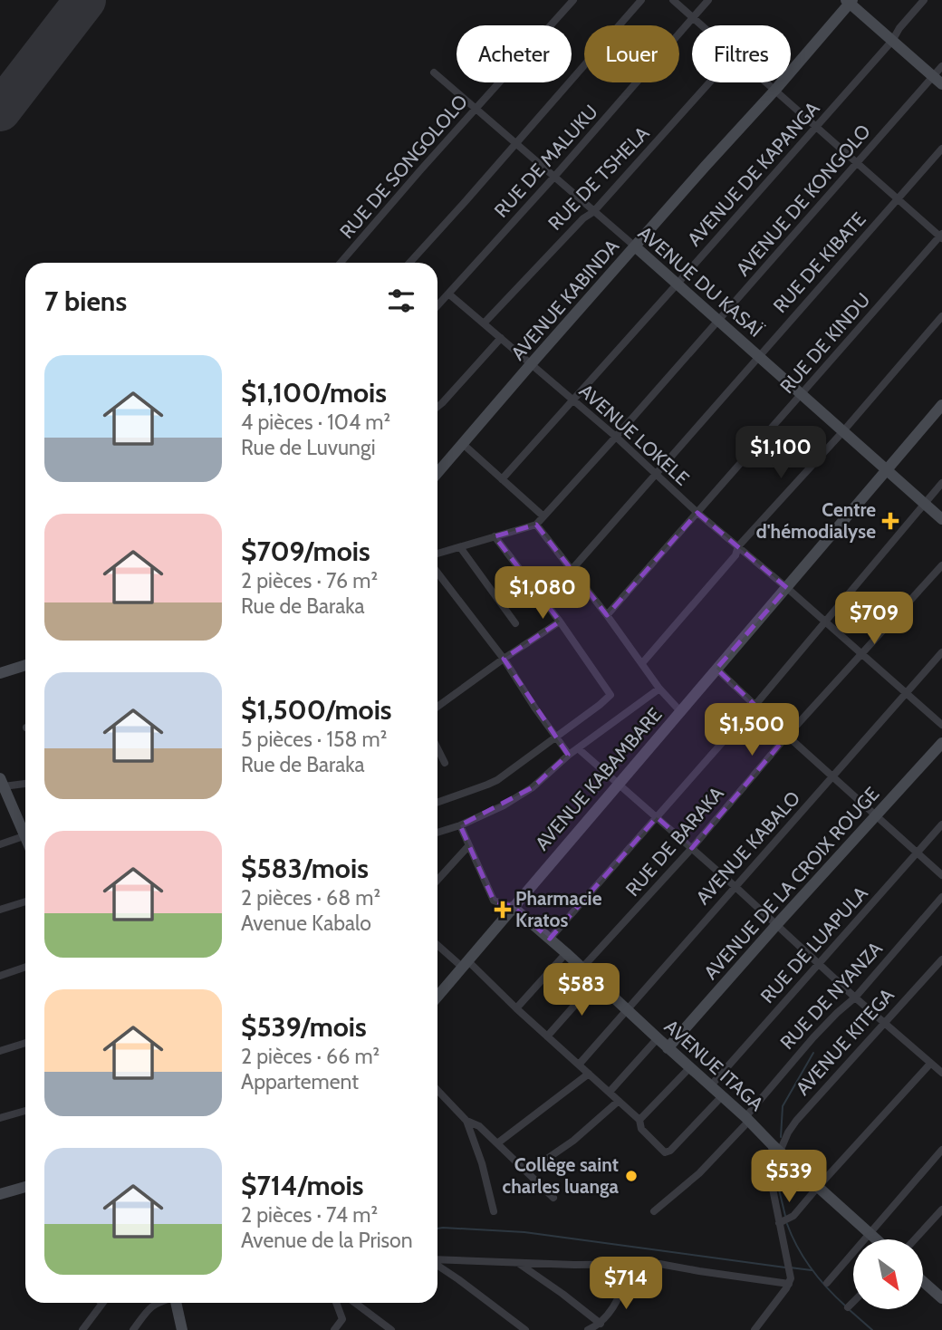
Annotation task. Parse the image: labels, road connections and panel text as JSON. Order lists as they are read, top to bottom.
{
  "streets": {
    "street": [
      "RUE DE MALUKU",
      "RUE DE SONGOLOLO",
      "AVENUE DE KAPANGA",
      "RUE DE TSHELA",
      "AVENUE DE KONGOLO",
      "RUE DE KIBATE",
      "AVENUE DU KASAÏ",
      "AVENUE KABINDA",
      "RUE DE KINDU",
      "AVENUE LOKELE",
      "AVENUE KABAMBARE",
      "RUE DE BARAKA",
      "AVENUE KABALO",
      "AVENUE DE LA CROIX ROUGE",
      "RUE DE LUAPULA",
      "RUE DE NYANZA",
      "AVENUE KITEGA",
      "AVENUE ITAGA"
    ]
  },
  "crossings": [
    ["RUE DE MALUKU", "AVENUE DU KASAÏ"],
    ["RUE DE MALUKU", "AVENUE LOKELE"],
    ["RUE DE SONGOLOLO", "AVENUE DU KASAÏ"],
    ["AVENUE DE KAPANGA", "AVENUE DU KASAÏ"],
    ["AVENUE DE KAPANGA", "AVENUE LOKELE"],
    ["RUE DE TSHELA", "AVENUE DU KASAÏ"],
    ["RUE DE TSHELA", "AVENUE LOKELE"],
    ["AVENUE DE KONGOLO", "AVENUE DU KASAÏ"],
    ["AVENUE DE KONGOLO", "AVENUE LOKELE"],
    ["RUE DE KIBATE", "AVENUE DU KASAÏ"],
    ["RUE DE KIBATE", "AVENUE LOKELE"],
    ["AVENUE DU KASAÏ", "AVENUE KABINDA"],
    ["AVENUE DU KASAÏ", "RUE DE KINDU"],
    ["AVENUE DU KASAÏ", "AVENUE KABAMBARE"],
    ["AVENUE KABINDA", "AVENUE LOKELE"],
    ["RUE DE KINDU", "AVENUE LOKELE"],
    ["AVENUE LOKELE", "AVENUE KABAMBARE"],
    ["AVENUE LOKELE", "RUE DE BARAKA"],
    ["AVENUE LOKELE", "AVENUE KABALO"],
    ["AVENUE KABAMBARE", "AVENUE ITAGA"],
    ["RUE DE BARAKA", "AVENUE ITAGA"],
    ["AVENUE KABALO", "AVENUE ITAGA"],
    ["AVENUE DE LA CROIX ROUGE", "AVENUE ITAGA"],
    ["RUE DE LUAPULA", "AVENUE ITAGA"],
    ["RUE DE NYANZA", "AVENUE ITAGA"],
    ["AVENUE KITEGA", "AVENUE ITAGA"]
  ],
  "places": {
    "health": ["Centre d'hémodialyse", "Pharmacie Kratos"],
    "other": ["Collège saint charles luanga"]
  },
  "north": "bottom right",
  "page": {
    "chip": ["Acheter", "Louer", "Filtres"],
    "heading": "7 biens",
    "list": [
      {
        "name": "$1,100/mois",
        "note": "4 pièces · 104 m² · Rue de Luvungi"
      },
      {
        "name": "$709/mois",
        "note": "2 pièces · 76 m² · Rue de Baraka"
      },
      {
        "name": "$1,500/mois",
        "note": "5 pièces · 158 m² · Rue de Baraka"
      },
      {
        "name": "$583/mois",
        "note": "2 pièces · 68 m² · Avenue Kabalo"
      },
      {
        "name": "$539/mois",
        "note": "2 pièces · 66 m² · Appartement"
      },
      {
        "name": "$714/mois",
        "note": "2 pièces · 74 m² · Avenue de la Prison"
      }
    ],
    "price": [
      "$1,100",
      "$1,080",
      "$709",
      "$1,500",
      "$583",
      "$539",
      "$714"
    ]
  }
}
